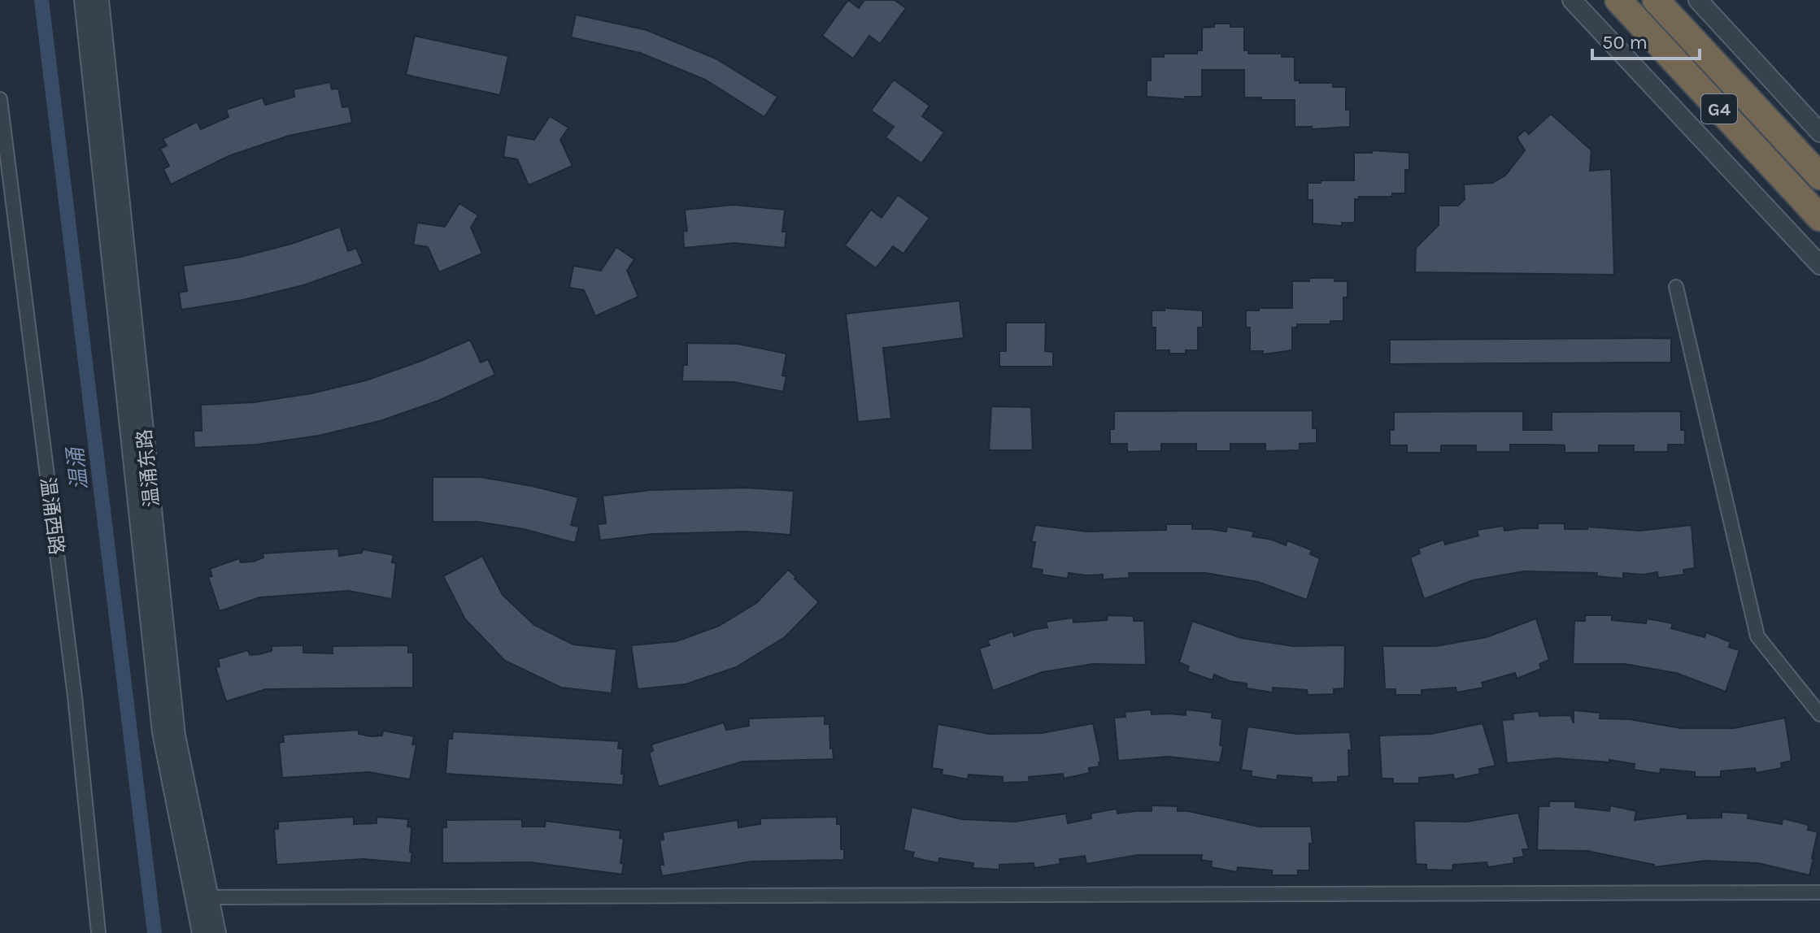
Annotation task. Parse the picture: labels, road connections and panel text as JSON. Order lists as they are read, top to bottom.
{
  "streets": {
    "highway": ["G4"],
    "street": ["温涌东路", "温涌西路"]
  },
  "water": ["温涌"],
  "scale_bar": "50 m"
}
